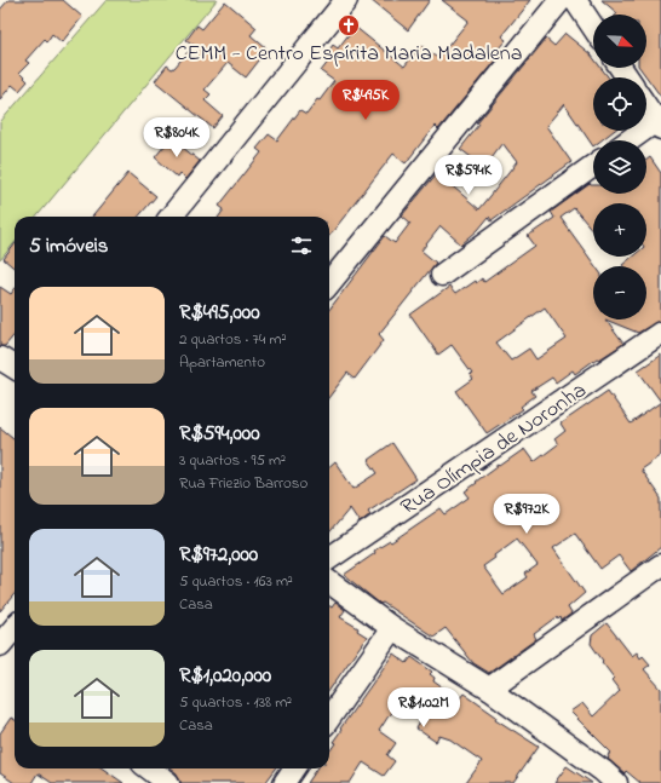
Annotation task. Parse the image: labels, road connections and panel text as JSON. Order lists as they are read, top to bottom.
{
  "streets": {
    "street": ["Rua Olímpia de Noronha"]
  },
  "places": {
    "church": ["CEMM - Centro Espírita Maria Madalena"]
  },
  "north": "bottom right",
  "page": {
    "map_buttons": ["+", "−"],
    "price": [
      "R$495K",
      "R$804K",
      "R$594K",
      "R$972K",
      "R$1.02M"
    ],
    "heading": "5 imóveis",
    "list": [
      {
        "name": "R$495,000",
        "note": "2 quartos · 74 m² · Apartamento"
      },
      {
        "name": "R$594,000",
        "note": "3 quartos · 95 m² · Rua Friezio Barroso"
      },
      {
        "name": "R$972,000",
        "note": "5 quartos · 163 m² · Casa"
      },
      {
        "name": "R$1,020,000",
        "note": "5 quartos · 138 m² · Casa"
      }
    ]
  }
}
